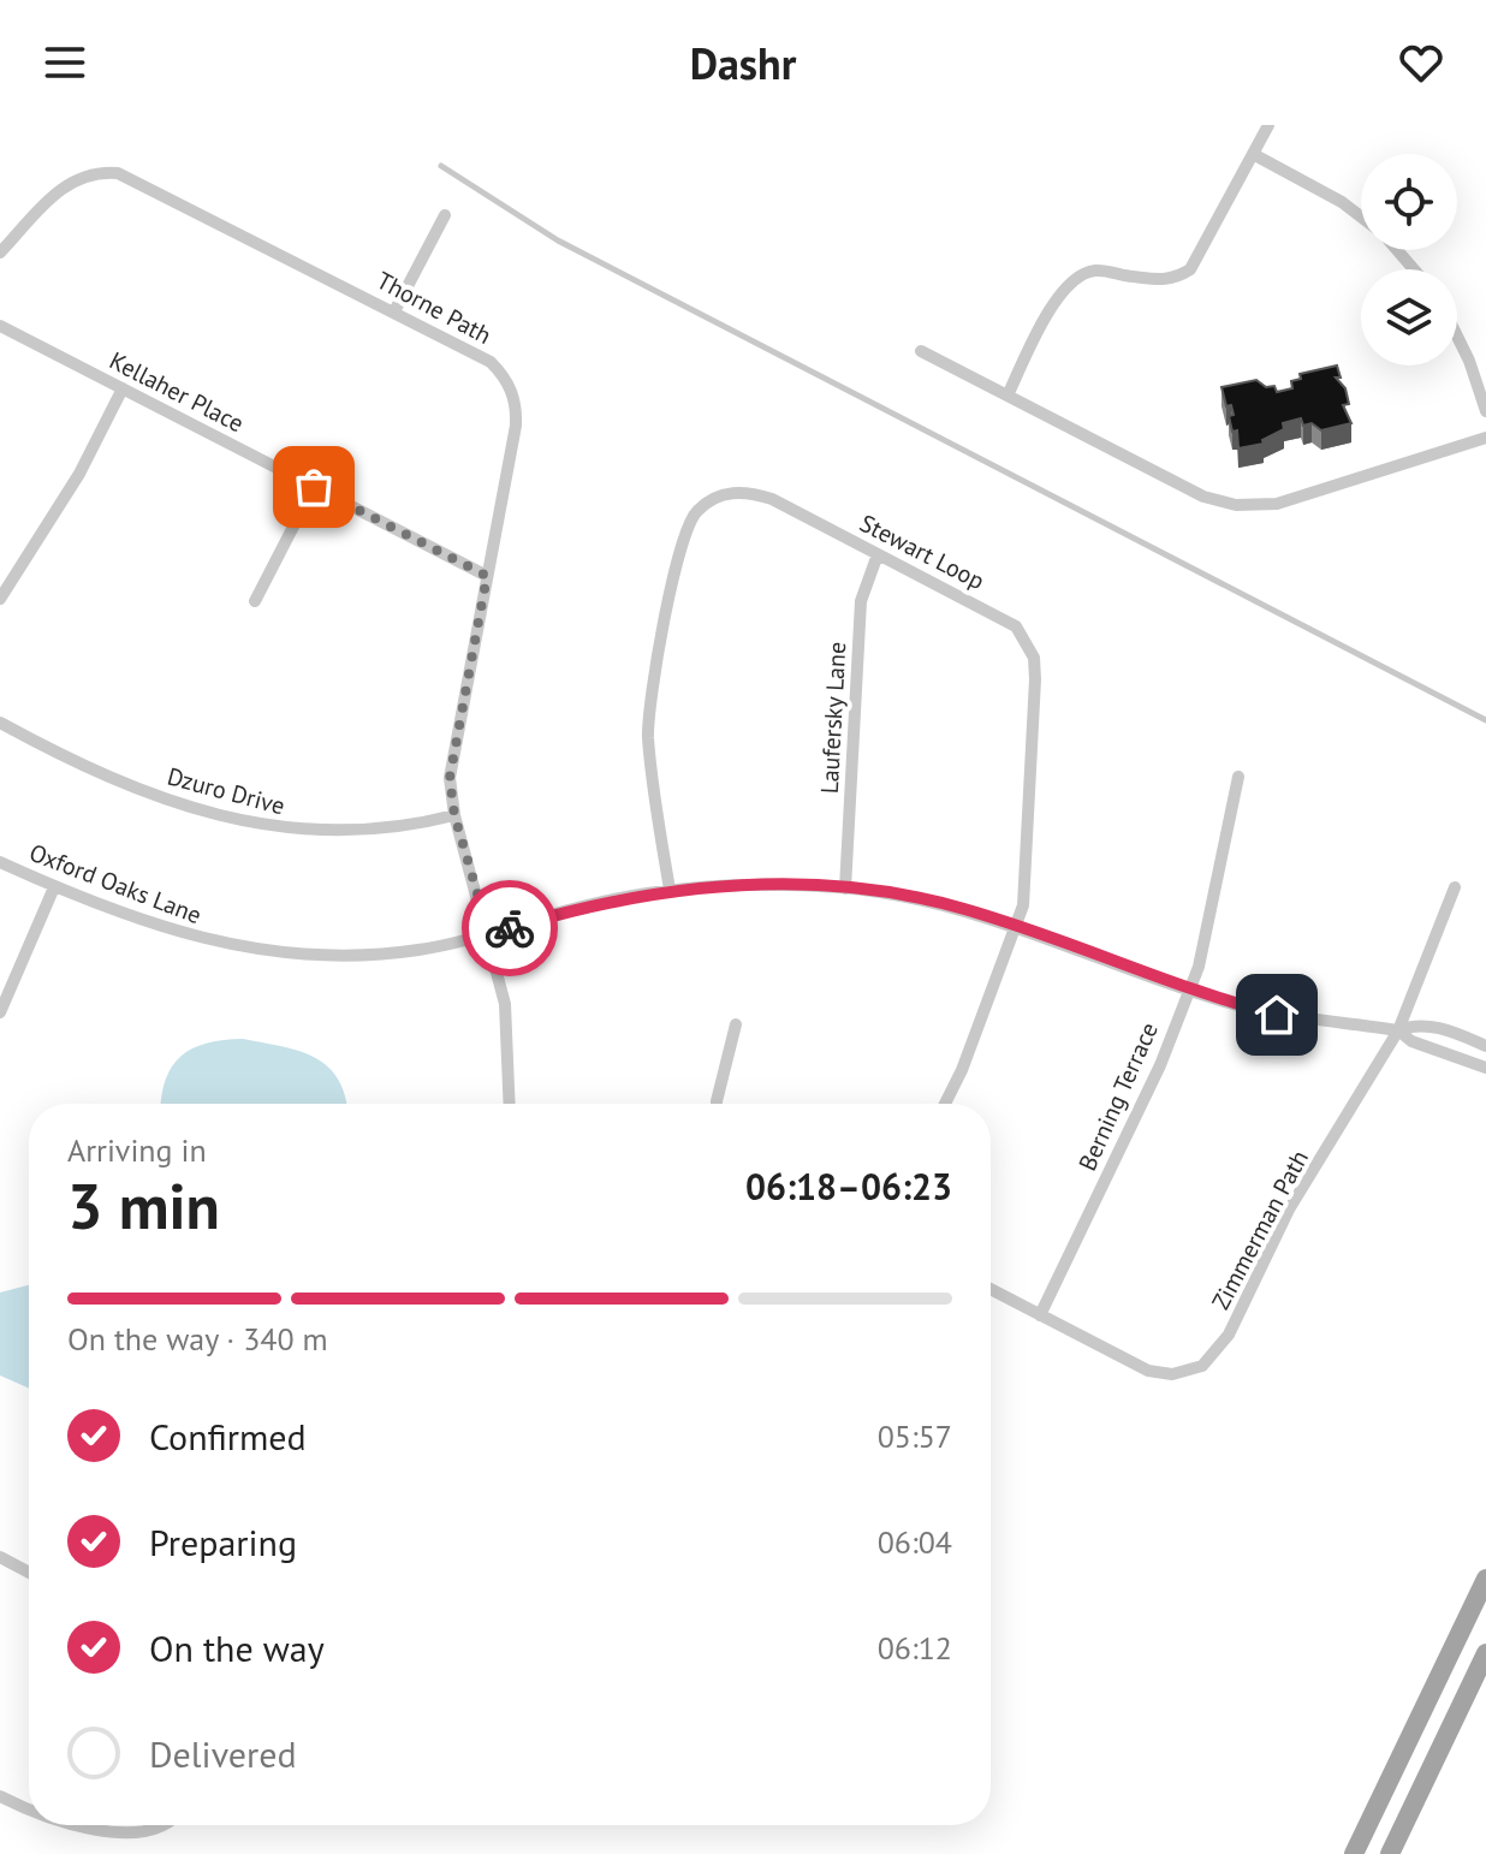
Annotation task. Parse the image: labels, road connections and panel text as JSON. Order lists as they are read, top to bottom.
{
  "streets": {
    "street": [
      "Thorne Path",
      "Kellaher Place",
      "Stewart Loop",
      "Laufersky Lane",
      "Dzuro Drive",
      "Oxford Oaks Lane",
      "Berning Terrace",
      "Zimmerman Path"
    ]
  },
  "crossings": [
    ["Thorne Path", "Kellaher Place"],
    ["Thorne Path", "Dzuro Drive"],
    ["Thorne Path", "Oxford Oaks Lane"],
    ["Stewart Loop", "Laufersky Lane"],
    ["Stewart Loop", "Oxford Oaks Lane"],
    ["Laufersky Lane", "Oxford Oaks Lane"],
    ["Oxford Oaks Lane", "Berning Terrace"],
    ["Oxford Oaks Lane", "Zimmerman Path"],
    ["Berning Terrace", "Zimmerman Path"]
  ],
  "page": {
    "header": "Dashr",
    "heading": ["3 min", "Arriving in", "06:18–06:23"],
    "bar": "On the way · 340 m",
    "list": [
      ["Confirmed", "05:57"],
      ["Preparing", "06:04"],
      ["On the way", "06:12"],
      "Delivered"
    ]
  }
}
